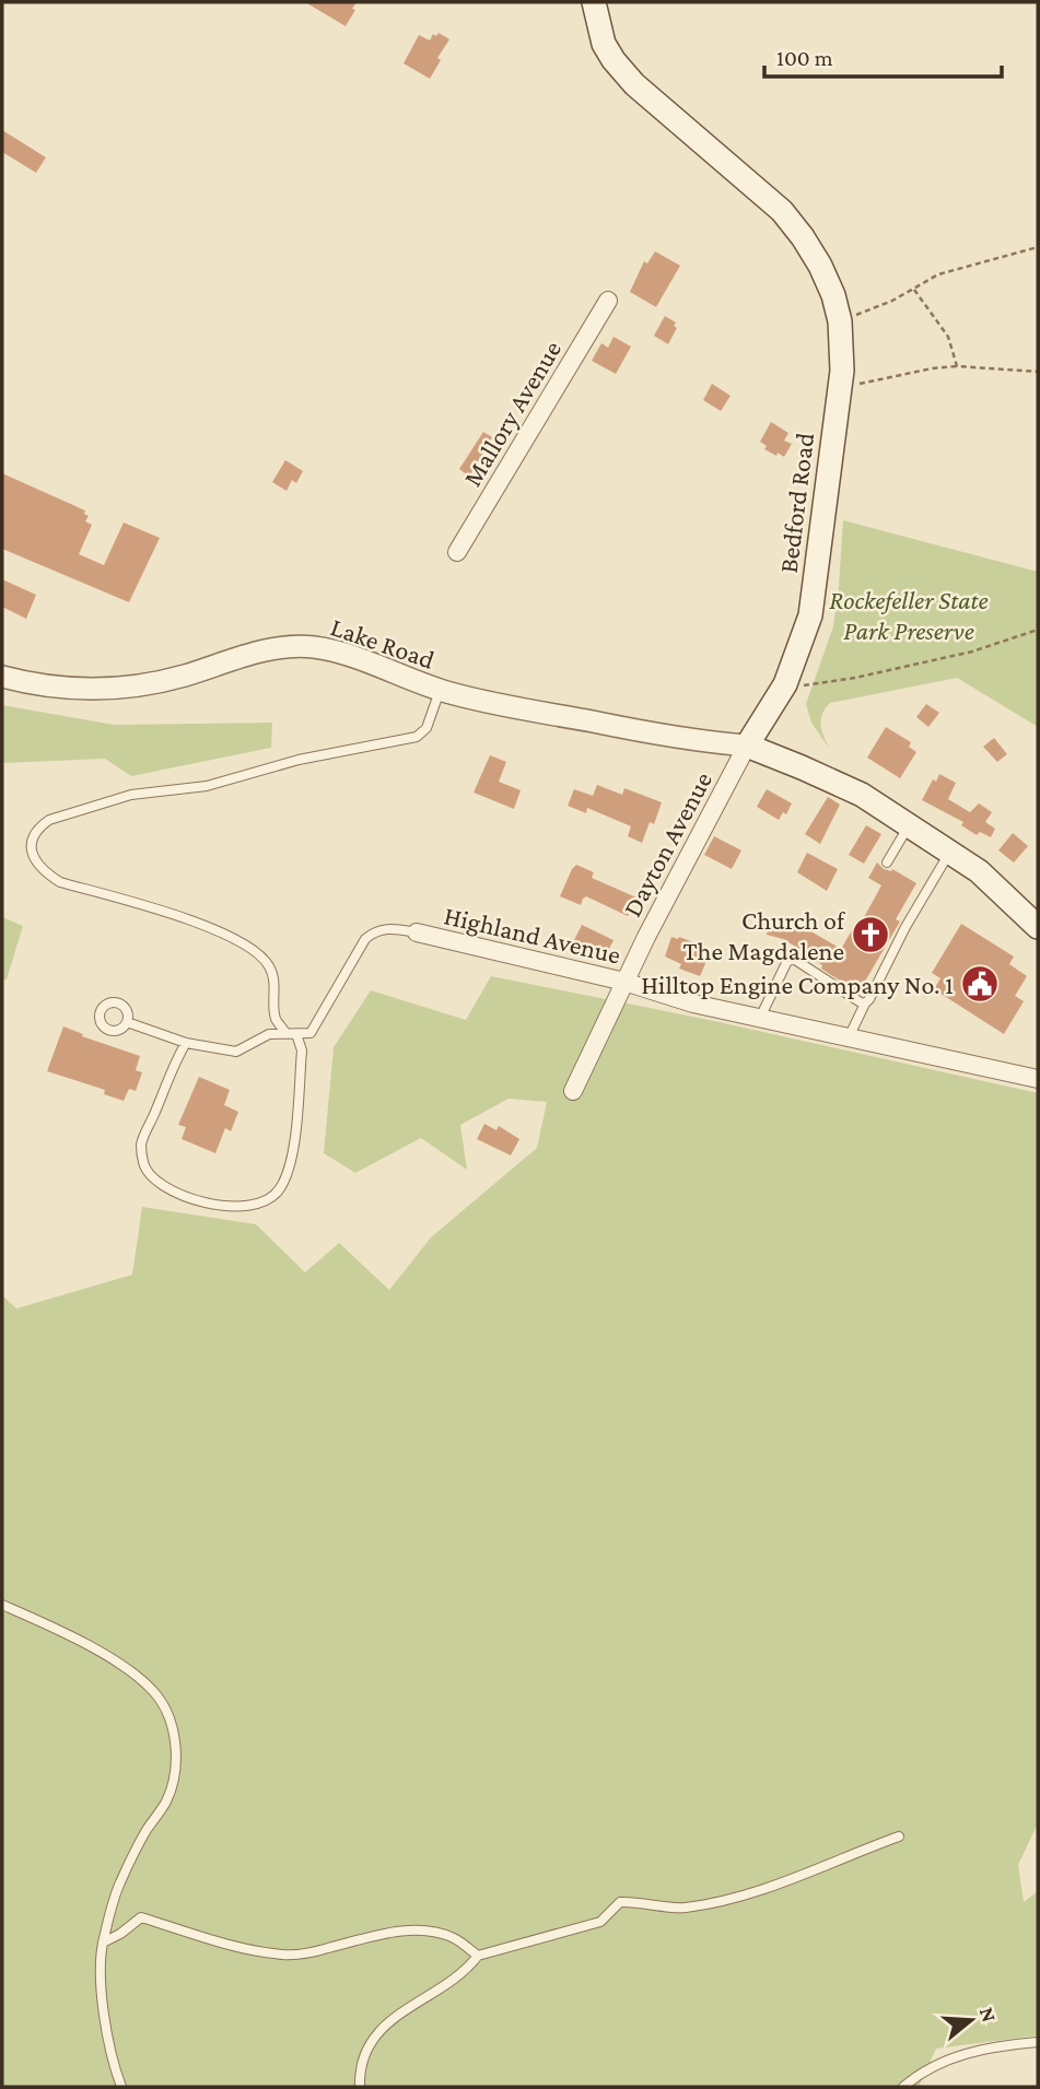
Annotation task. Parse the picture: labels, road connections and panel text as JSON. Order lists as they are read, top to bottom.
{
  "streets": {
    "main road": ["Bedford Road"],
    "street": [
      "Mallory Avenue",
      "Lake Road",
      "Dayton Avenue",
      "Highland Avenue"
    ]
  },
  "crossings": [
    ["Bedford Road", "Lake Road"],
    ["Bedford Road", "Dayton Avenue"],
    ["Lake Road", "Dayton Avenue"],
    ["Dayton Avenue", "Highland Avenue"]
  ],
  "parks": ["Rockefeller State Park Preserve"],
  "places": {
    "church": ["Church of The Magdalene"],
    "public building": ["Hilltop Engine Company No. 1"]
  },
  "scale_bar": "100 m",
  "north": "right"
}
